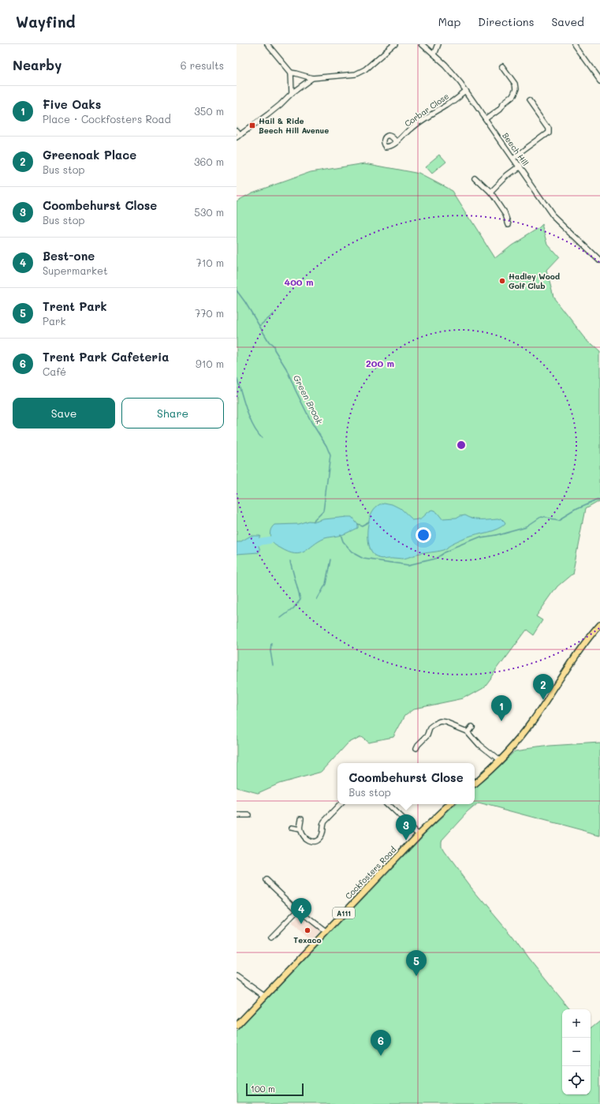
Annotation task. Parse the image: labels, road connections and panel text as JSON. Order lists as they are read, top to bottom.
{
  "streets": {
    "main road": ["Cockfosters Road", "A111"],
    "street": ["Corbar Close", "Beech Hill"]
  },
  "crossings": [
    ["Corbar Close", "Beech Hill"]
  ],
  "water": ["Green Brook"],
  "places": {
    "transit": ["Hail & Ride Beech Hill Avenue"],
    "other": ["Hadley Wood Golf Club", "Texaco"]
  },
  "scale_bar": "100 m",
  "page": {
    "header": "Wayfind",
    "nav": ["Map", "Directions", "Saved"],
    "heading": ["Nearby", "6 results"],
    "list": [
      {
        "mark": "1",
        "name": "Five Oaks",
        "note": "Place · Cockfosters Road",
        "value": "350 m"
      },
      {
        "mark": "2",
        "name": "Greenoak Place",
        "note": "Bus stop",
        "value": "360 m"
      },
      {
        "mark": "3",
        "name": "Coombehurst Close",
        "note": "Bus stop",
        "value": "530 m"
      },
      {
        "mark": "4",
        "name": "Best-one",
        "note": "Supermarket",
        "value": "710 m"
      },
      {
        "mark": "5",
        "name": "Trent Park",
        "note": "Park",
        "value": "770 m"
      },
      {
        "mark": "6",
        "name": "Trent Park Cafeteria",
        "note": "Café",
        "value": "910 m"
      }
    ],
    "buttons": ["Save", "Share"],
    "pins": [
      "2",
      "1",
      "3",
      "4",
      "5",
      "6"
    ],
    "popup": ["Coombehurst Close", "Bus stop"],
    "map_buttons": ["+", "−"],
    "scale": "100 m"
  },
  "rings": ["400 m", "200 m"]
}
